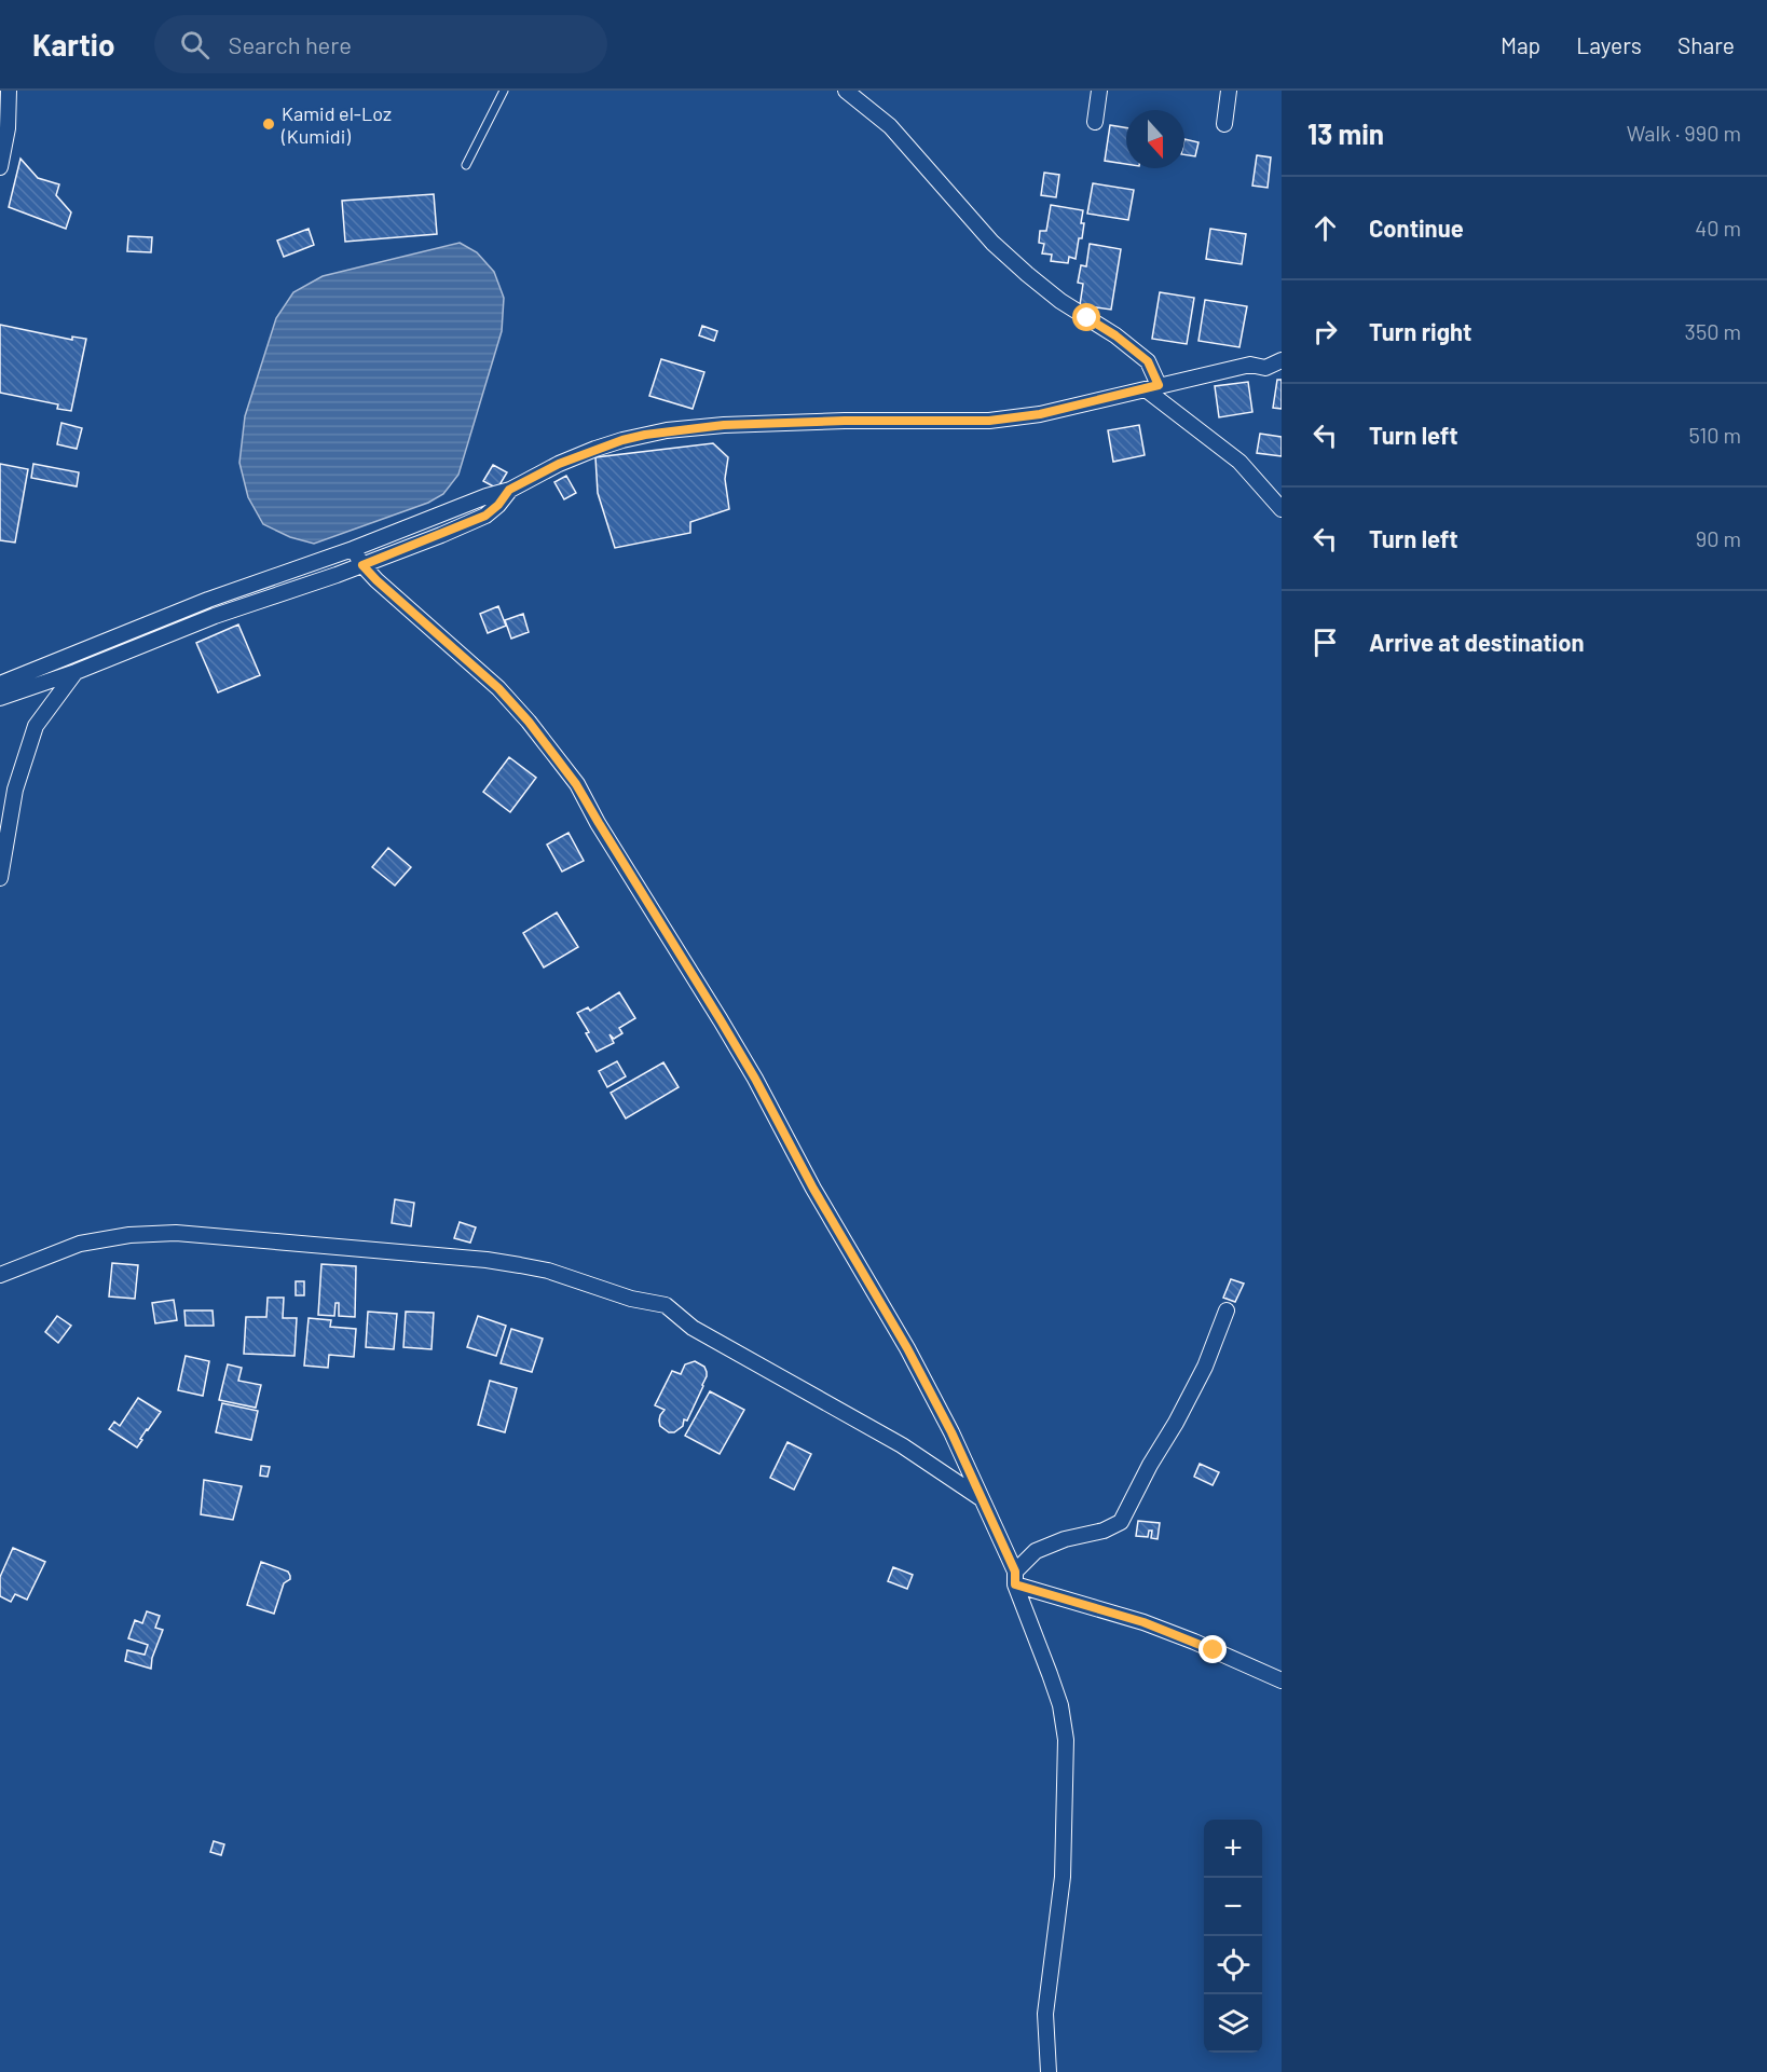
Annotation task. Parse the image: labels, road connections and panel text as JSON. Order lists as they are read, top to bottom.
{
  "places": ["Kamid el-Loz (Kumidi)"],
  "north": "bottom",
  "page": {
    "header": "Kartio",
    "search": "Search here",
    "nav": ["Map", "Layers", "Share"],
    "heading": ["13 min", "Walk · 990 m"],
    "list": [
      ["Continue", "40 m"],
      ["Turn right", "350 m"],
      ["Turn left", "510 m"],
      ["Turn left", "90 m"],
      "Arrive at destination"
    ],
    "map_buttons": ["+", "−"]
  }
}
